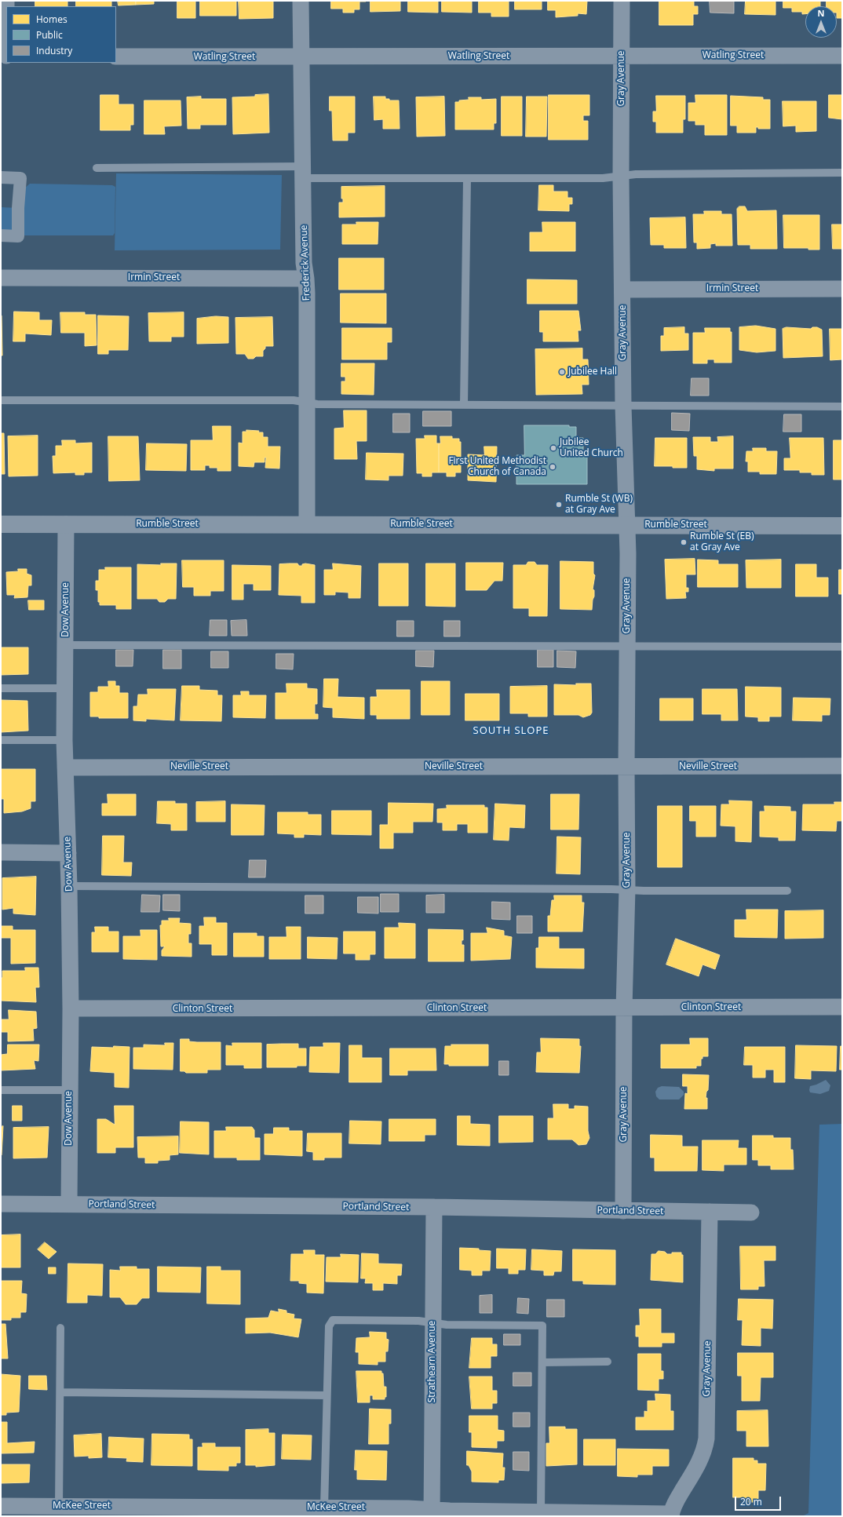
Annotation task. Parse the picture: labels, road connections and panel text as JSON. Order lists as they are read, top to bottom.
{
  "streets": {
    "street": [
      "Watling Street",
      "Gray Avenue",
      "Frederick Avenue",
      "Irmin Street",
      "Rumble Street",
      "Dow Avenue",
      "Neville Street",
      "Clinton Street",
      "Portland Street",
      "Strathearn Avenue",
      "McKee Street"
    ]
  },
  "crossings": [
    ["Watling Street", "Gray Avenue"],
    ["Watling Street", "Frederick Avenue"],
    ["Gray Avenue", "Irmin Street"],
    ["Gray Avenue", "Rumble Street"],
    ["Gray Avenue", "Neville Street"],
    ["Gray Avenue", "Clinton Street"],
    ["Gray Avenue", "Portland Street"],
    ["Gray Avenue", "McKee Street"],
    ["Frederick Avenue", "Irmin Street"],
    ["Frederick Avenue", "Rumble Street"],
    ["Rumble Street", "Dow Avenue"],
    ["Dow Avenue", "Neville Street"],
    ["Dow Avenue", "Clinton Street"],
    ["Dow Avenue", "Portland Street"],
    ["Portland Street", "Strathearn Avenue"],
    ["Strathearn Avenue", "McKee Street"]
  ],
  "districts": ["SOUTH SLOPE"],
  "places": [
    "Jubilee Hall",
    "Jubilee United Church",
    "First United Methodist Church of Canada",
    "Rumble St (WB) at Gray Ave",
    "Rumble St (EB) at Gray Ave"
  ],
  "legend": ["Homes", "Public", "Industry"],
  "scale_bar": "20 m",
  "north": "top"
}
